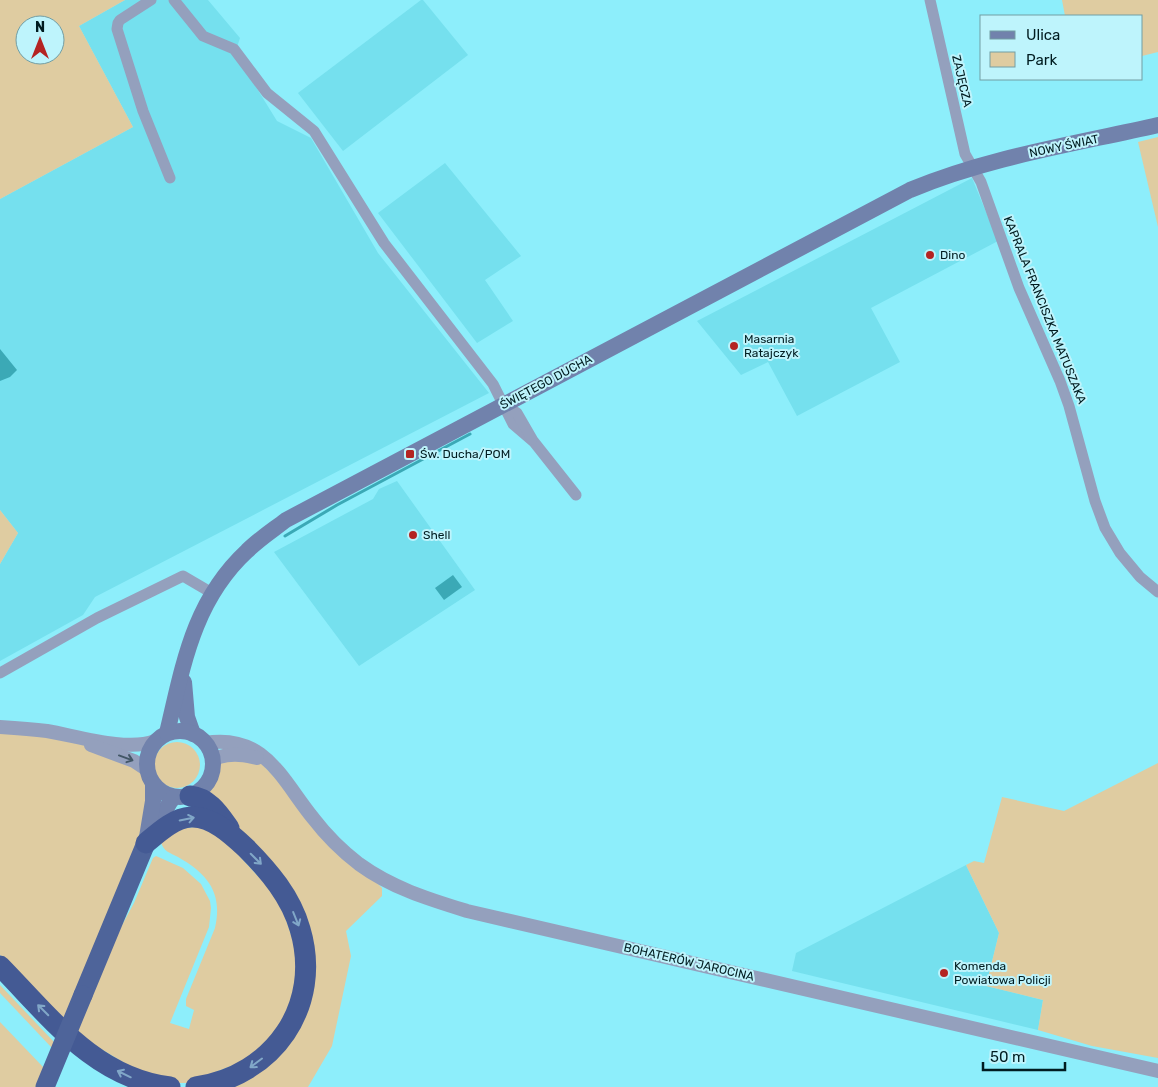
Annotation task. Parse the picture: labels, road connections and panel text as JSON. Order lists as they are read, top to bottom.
{
  "streets": {
    "main road": ["NOWY ŚWIAT", "ŚWIĘTEGO DUCHA"],
    "street": ["ZAJĘCZA", "KAPRALA FRANCISZKA MATUSZAKA", "BOHATERÓW JAROCINA"]
  },
  "crossings": [
    ["ZAJĘCZA", "NOWY ŚWIAT"],
    ["ZAJĘCZA", "KAPRALA FRANCISZKA MATUSZAKA"],
    ["ZAJĘCZA", "ŚWIĘTEGO DUCHA"],
    ["NOWY ŚWIAT", "KAPRALA FRANCISZKA MATUSZAKA"],
    ["NOWY ŚWIAT", "ŚWIĘTEGO DUCHA"],
    ["KAPRALA FRANCISZKA MATUSZAKA", "ŚWIĘTEGO DUCHA"],
    ["ŚWIĘTEGO DUCHA", "BOHATERÓW JAROCINA"]
  ],
  "places": {
    "other": [
      "Dino",
      "Masarnia Ratajczyk",
      "Shell",
      "Komenda Powiatowa Policji"
    ],
    "transit": ["Św. Ducha/POM"]
  },
  "legend": ["Ulica", "Park"],
  "scale_bar": "50 m",
  "north": "top"
}
